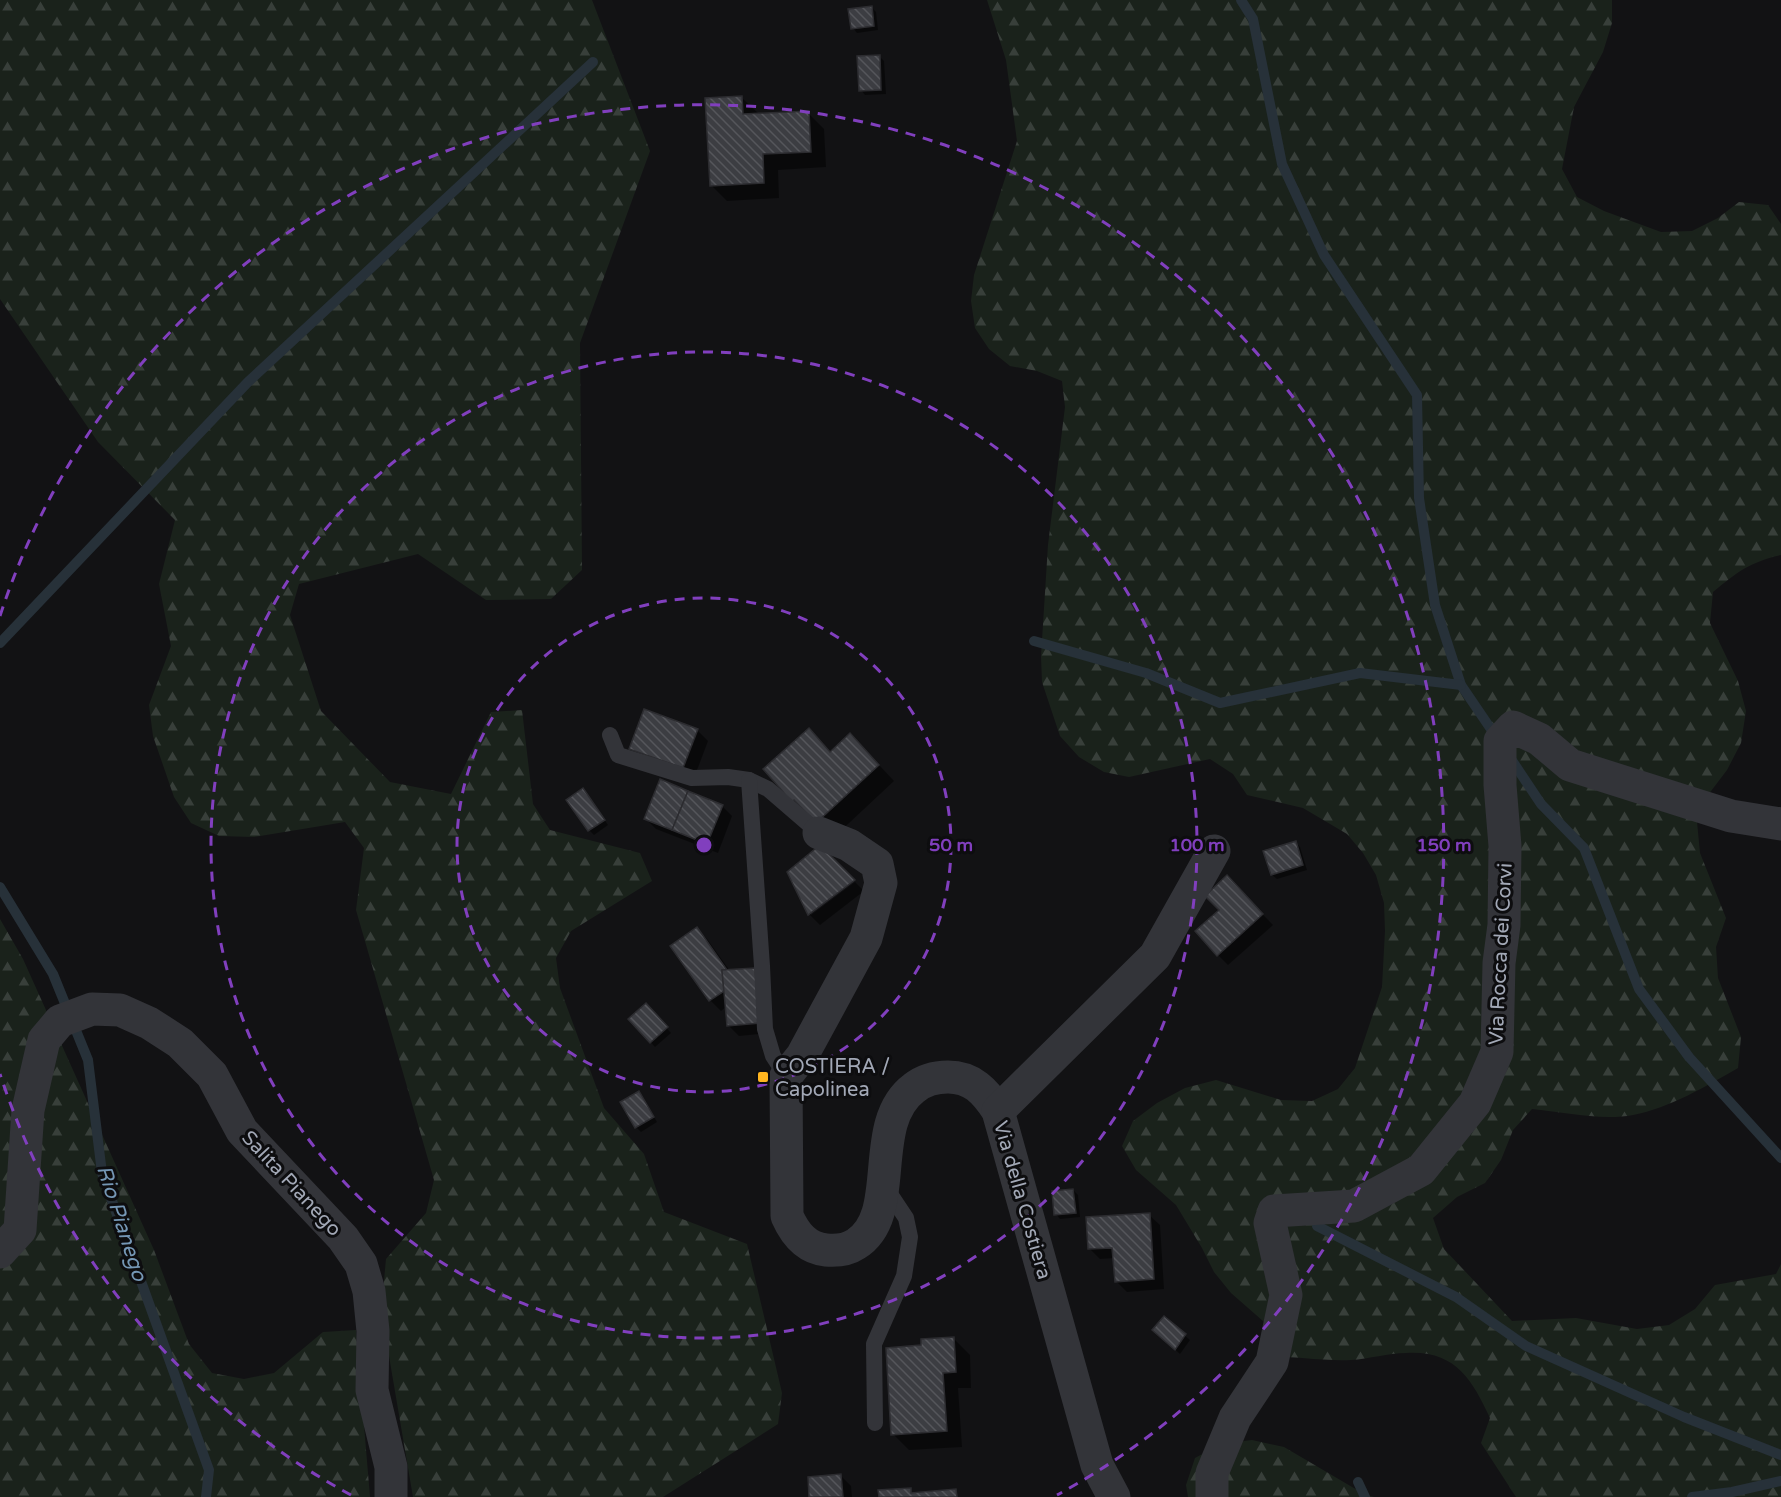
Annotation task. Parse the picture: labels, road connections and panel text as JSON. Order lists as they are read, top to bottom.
{
  "streets": {
    "street": ["Via Rocca dei Corvi", "Salita Pianego", "Via della Costiera"]
  },
  "water": ["Rio Pianego"],
  "places": {
    "transit": ["COSTIERA / Capolinea"]
  },
  "rings": ["50 m", "100 m", "150 m"]
}
